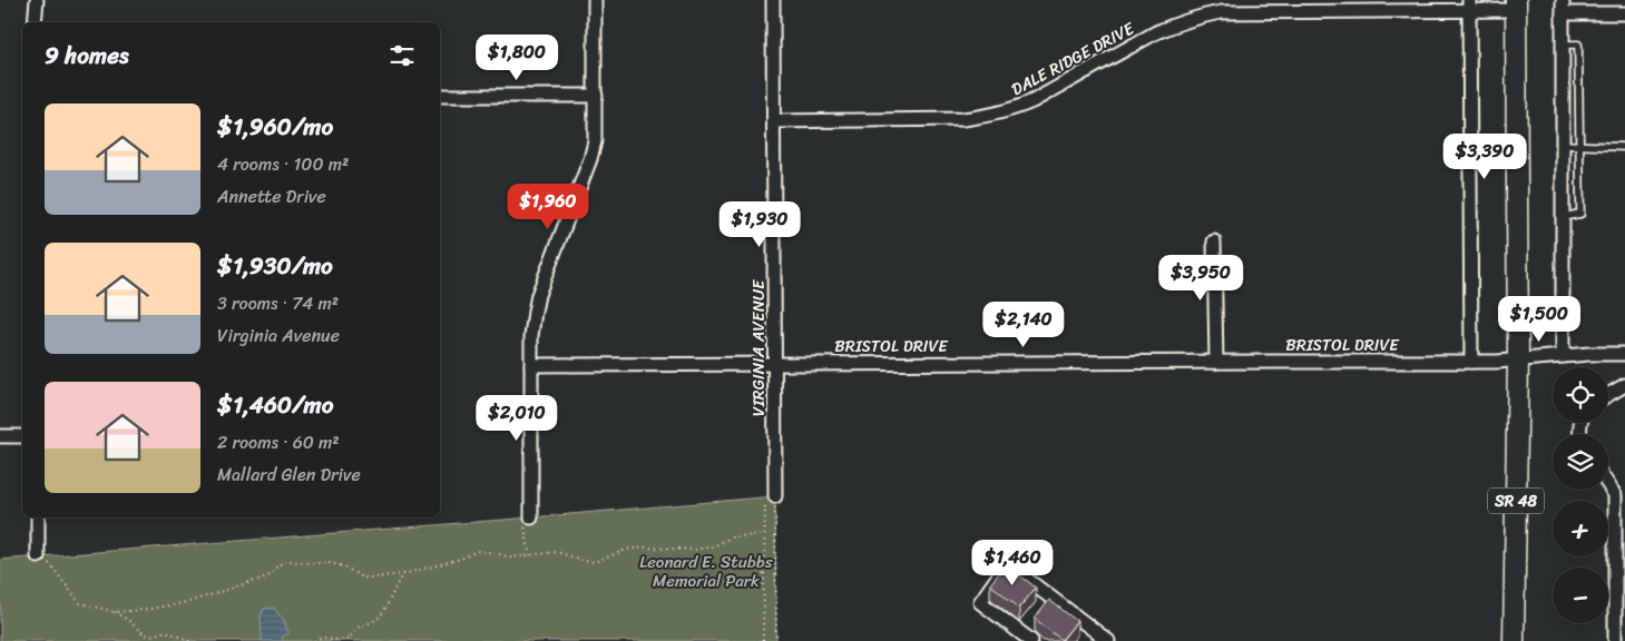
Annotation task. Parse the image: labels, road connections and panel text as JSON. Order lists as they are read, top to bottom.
{
  "streets": {
    "main road": ["SR 48"],
    "street": ["DALE RIDGE DRIVE", "BRISTOL DRIVE", "VIRGINIA AVENUE"]
  },
  "crossings": [
    ["DALE RIDGE DRIVE", "VIRGINIA AVENUE"],
    ["DALE RIDGE DRIVE", "SR 48"],
    ["BRISTOL DRIVE", "VIRGINIA AVENUE"],
    ["BRISTOL DRIVE", "SR 48"]
  ],
  "parks": ["Leonard E. Stubbs Memorial Park"],
  "page": {
    "heading": "9 homes",
    "price": [
      "$1,800",
      "$3,390",
      "$1,960",
      "$1,930",
      "$3,950",
      "$1,500",
      "$2,140",
      "$2,010",
      "$1,460"
    ],
    "list": [
      {
        "name": "$1,960/mo",
        "note": "4 rooms · 100 m² · Annette Drive"
      },
      {
        "name": "$1,930/mo",
        "note": "3 rooms · 74 m² · Virginia Avenue"
      },
      {
        "name": "$1,460/mo",
        "note": "2 rooms · 60 m² · Mallard Glen Drive"
      }
    ],
    "map_buttons": ["+", "−"]
  }
}
